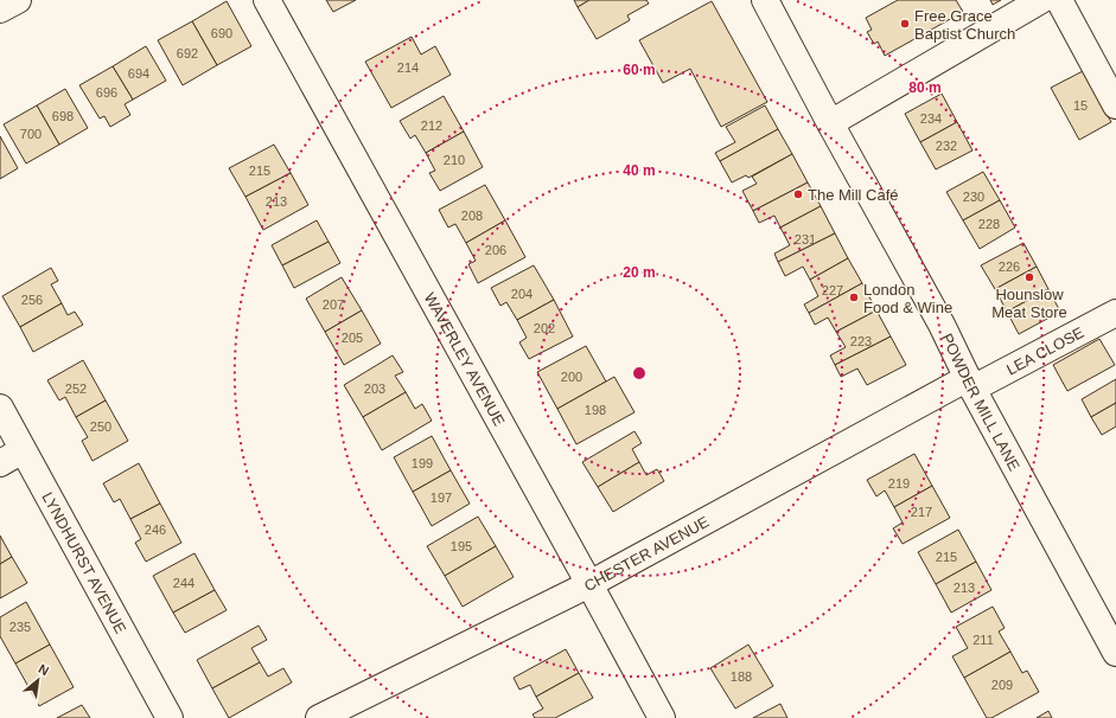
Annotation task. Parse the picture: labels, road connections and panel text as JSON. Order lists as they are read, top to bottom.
{
  "streets": {
    "street": [
      "LEA CLOSE",
      "WAVERLEY AVENUE",
      "POWDER MILL LANE",
      "CHESTER AVENUE",
      "LYNDHURST AVENUE"
    ]
  },
  "crossings": [
    ["LEA CLOSE", "POWDER MILL LANE"],
    ["LEA CLOSE", "CHESTER AVENUE"],
    ["WAVERLEY AVENUE", "CHESTER AVENUE"],
    ["POWDER MILL LANE", "CHESTER AVENUE"]
  ],
  "places": [
    "Free Grace Baptist Church",
    "The Mill Café",
    "Hounslow Meat Store",
    "London Food & Wine"
  ],
  "house_numbers": [
    "690",
    "692",
    "214",
    "694",
    "696",
    "15",
    "698",
    "234",
    "212",
    "700",
    "232",
    "210",
    "215",
    "230",
    "213",
    "208",
    "228",
    "231",
    "206",
    "226",
    "227",
    "204",
    "256",
    "207",
    "202",
    "205",
    "223",
    "200",
    "252",
    "203",
    "198",
    "250",
    "199",
    "219",
    "197",
    "217",
    "246",
    "195",
    "215",
    "244",
    "213",
    "235",
    "211",
    "188",
    "209"
  ],
  "north": "top right",
  "rings": [
    "60 m",
    "80 m",
    "40 m",
    "20 m"
  ]
}
